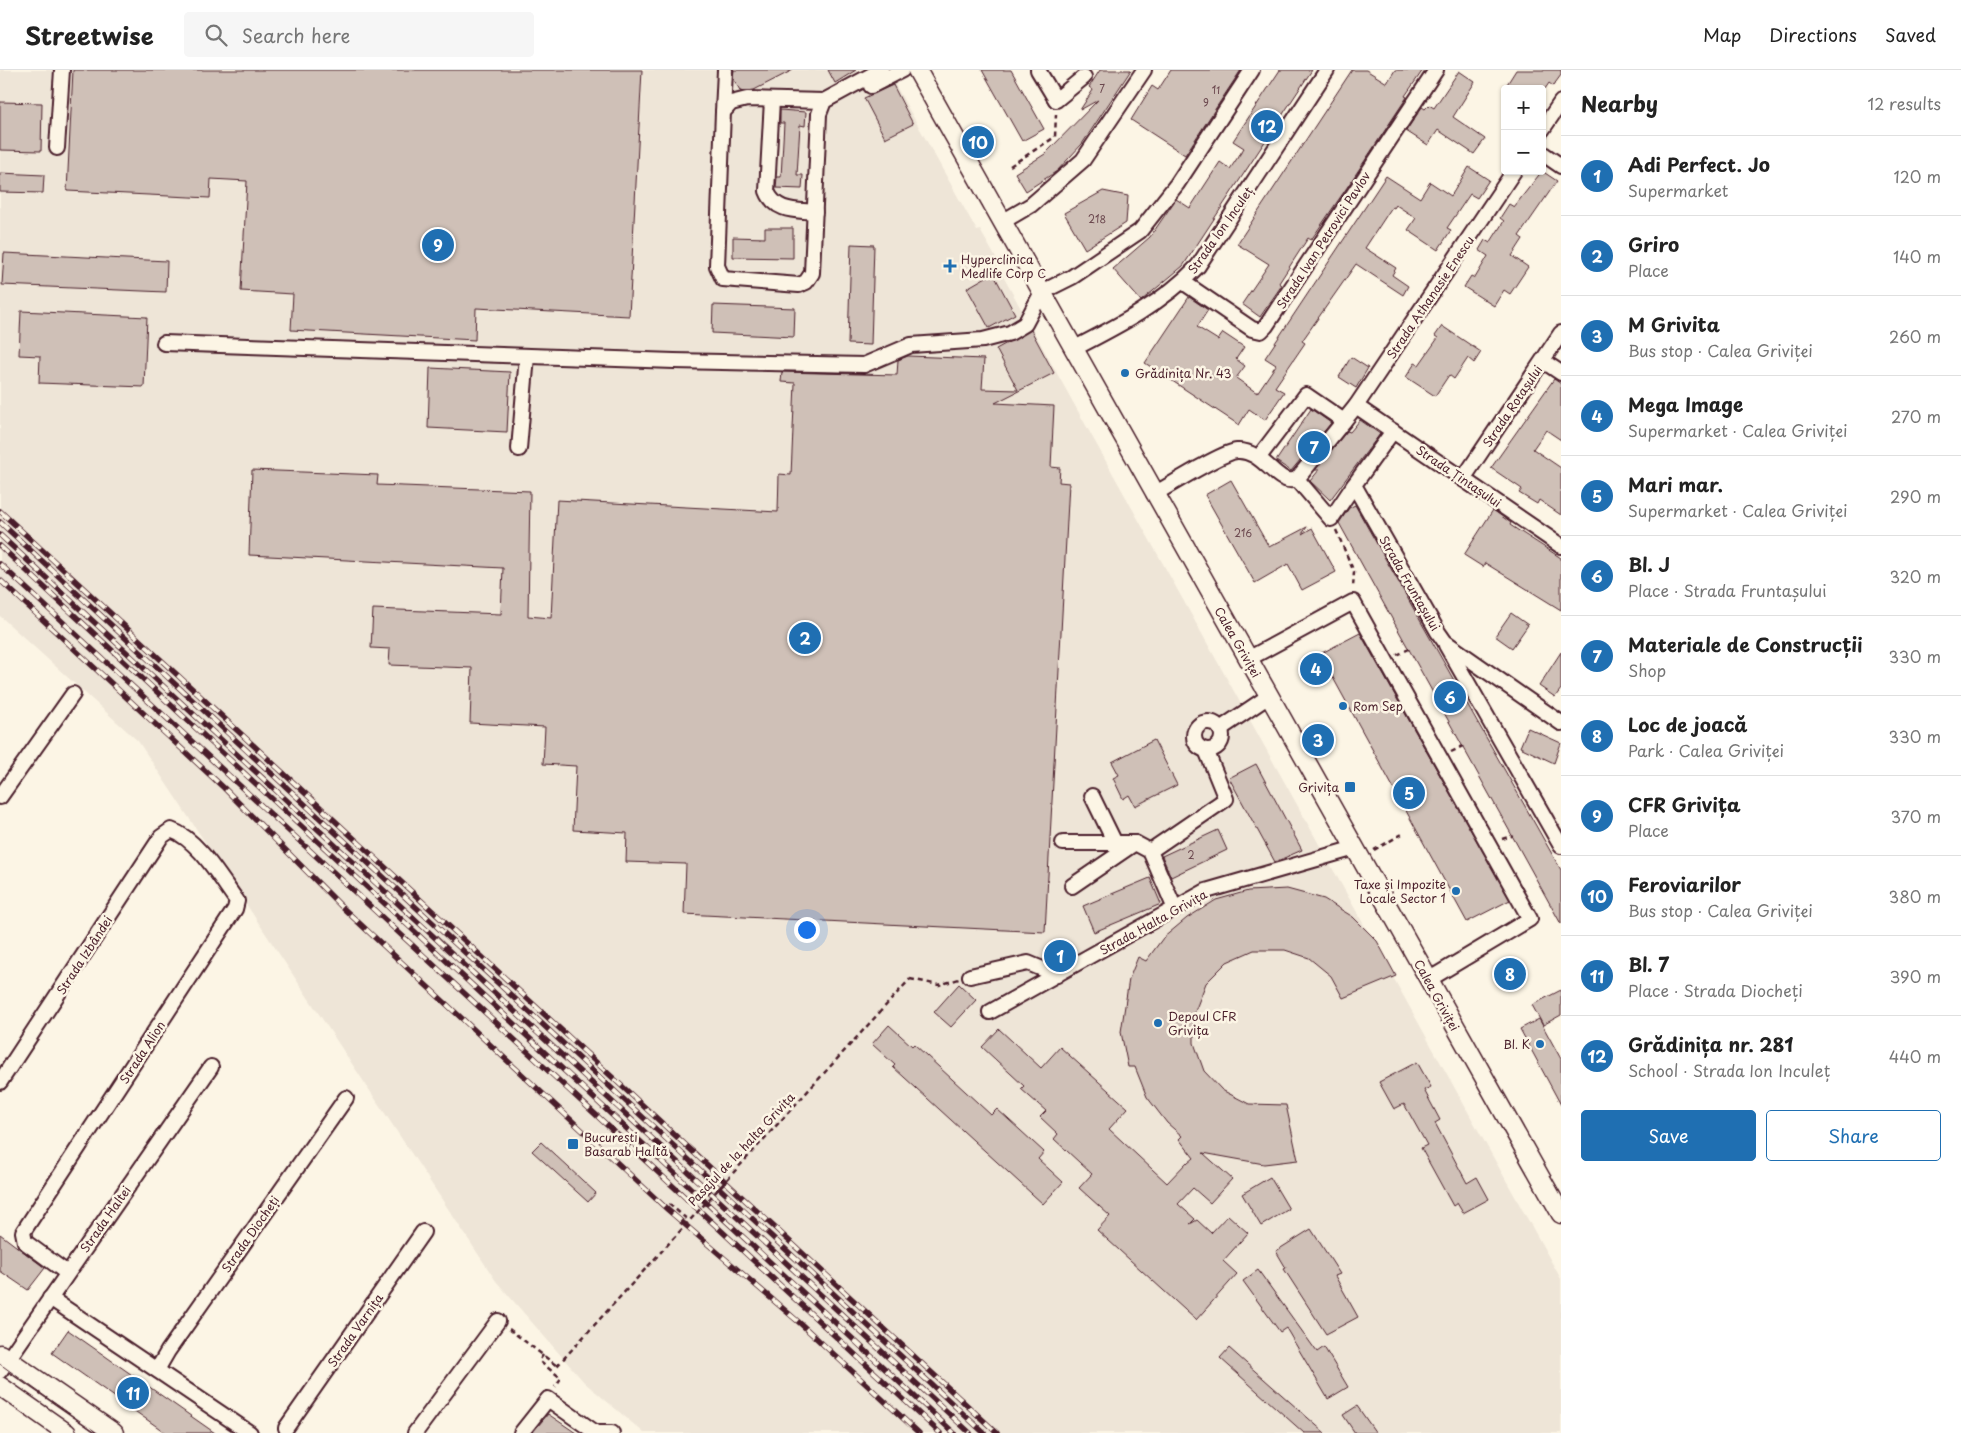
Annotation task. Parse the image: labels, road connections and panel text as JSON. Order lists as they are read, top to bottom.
{
  "streets": {
    "main road": ["Calea Griviței"],
    "street": [
      "Strada Ion Inculeț",
      "Strada Ivan Petrovici Pavlov",
      "Strada Athanasie Enescu",
      "Strada Rotașului",
      "Strada Țintașului",
      "Strada Fruntașului",
      "Strada Halta Grivița",
      "Strada Izbândei",
      "Strada Alion",
      "Strada Haltei",
      "Strada Diocheți",
      "Strada Varnița"
    ],
    "path": ["Pasajul de la halta Grivița"]
  },
  "crossings": [
    ["Strada Ion Inculeț", "Strada Ivan Petrovici Pavlov"],
    ["Strada Ion Inculeț", "Calea Griviței"],
    ["Strada Athanasie Enescu", "Strada Țintașului"],
    ["Strada Rotașului", "Strada Țintașului"],
    ["Calea Griviței", "Strada Halta Grivița"],
    ["Strada Izbândei", "Strada Alion"],
    ["Strada Alion", "Strada Haltei"]
  ],
  "places": {
    "health": ["Hyperclinica Medlife Corp C"],
    "other": [
      "Grădinița Nr. 43",
      "Rom Sep",
      "Taxe și Impozite Locale Sector 1",
      "Depoul CFR Grivița",
      "Bl. K"
    ],
    "transit": ["Grivița", "București Basarab Haltă"]
  },
  "house_numbers": [
    "7",
    "11",
    "9",
    "218",
    "216",
    "2"
  ],
  "page": {
    "header": "Streetwise",
    "search": "Search here",
    "nav": ["Map", "Directions", "Saved"],
    "heading": ["Nearby", "12 results"],
    "map_buttons": ["+", "−"],
    "pins": [
      "12",
      "10",
      "9",
      "7",
      "2",
      "4",
      "6",
      "3",
      "5",
      "1",
      "8",
      "11"
    ],
    "list": [
      {
        "mark": "1",
        "name": "Adi Perfect. Jo",
        "note": "Supermarket",
        "value": "120 m"
      },
      {
        "mark": "2",
        "name": "Griro",
        "note": "Place",
        "value": "140 m"
      },
      {
        "mark": "3",
        "name": "M Grivita",
        "note": "Bus stop · Calea Griviței",
        "value": "260 m"
      },
      {
        "mark": "4",
        "name": "Mega Image",
        "note": "Supermarket · Calea Griviței",
        "value": "270 m"
      },
      {
        "mark": "5",
        "name": "Mari mar.",
        "note": "Supermarket · Calea Griviței",
        "value": "290 m"
      },
      {
        "mark": "6",
        "name": "Bl. J",
        "note": "Place · Strada Fruntașului",
        "value": "320 m"
      },
      {
        "mark": "7",
        "name": "Materiale de Construcții",
        "note": "Shop",
        "value": "330 m"
      },
      {
        "mark": "8",
        "name": "Loc de joacă",
        "note": "Park · Calea Griviței",
        "value": "330 m"
      },
      {
        "mark": "9",
        "name": "CFR Grivița",
        "note": "Place",
        "value": "370 m"
      },
      {
        "mark": "10",
        "name": "Feroviarilor",
        "note": "Bus stop · Calea Griviței",
        "value": "380 m"
      },
      {
        "mark": "11",
        "name": "Bl. 7",
        "note": "Place · Strada Diocheți",
        "value": "390 m"
      },
      {
        "mark": "12",
        "name": "Grădinița nr. 281",
        "note": "School · Strada Ion Inculeț",
        "value": "440 m"
      }
    ],
    "buttons": ["Save", "Share"]
  }
}
